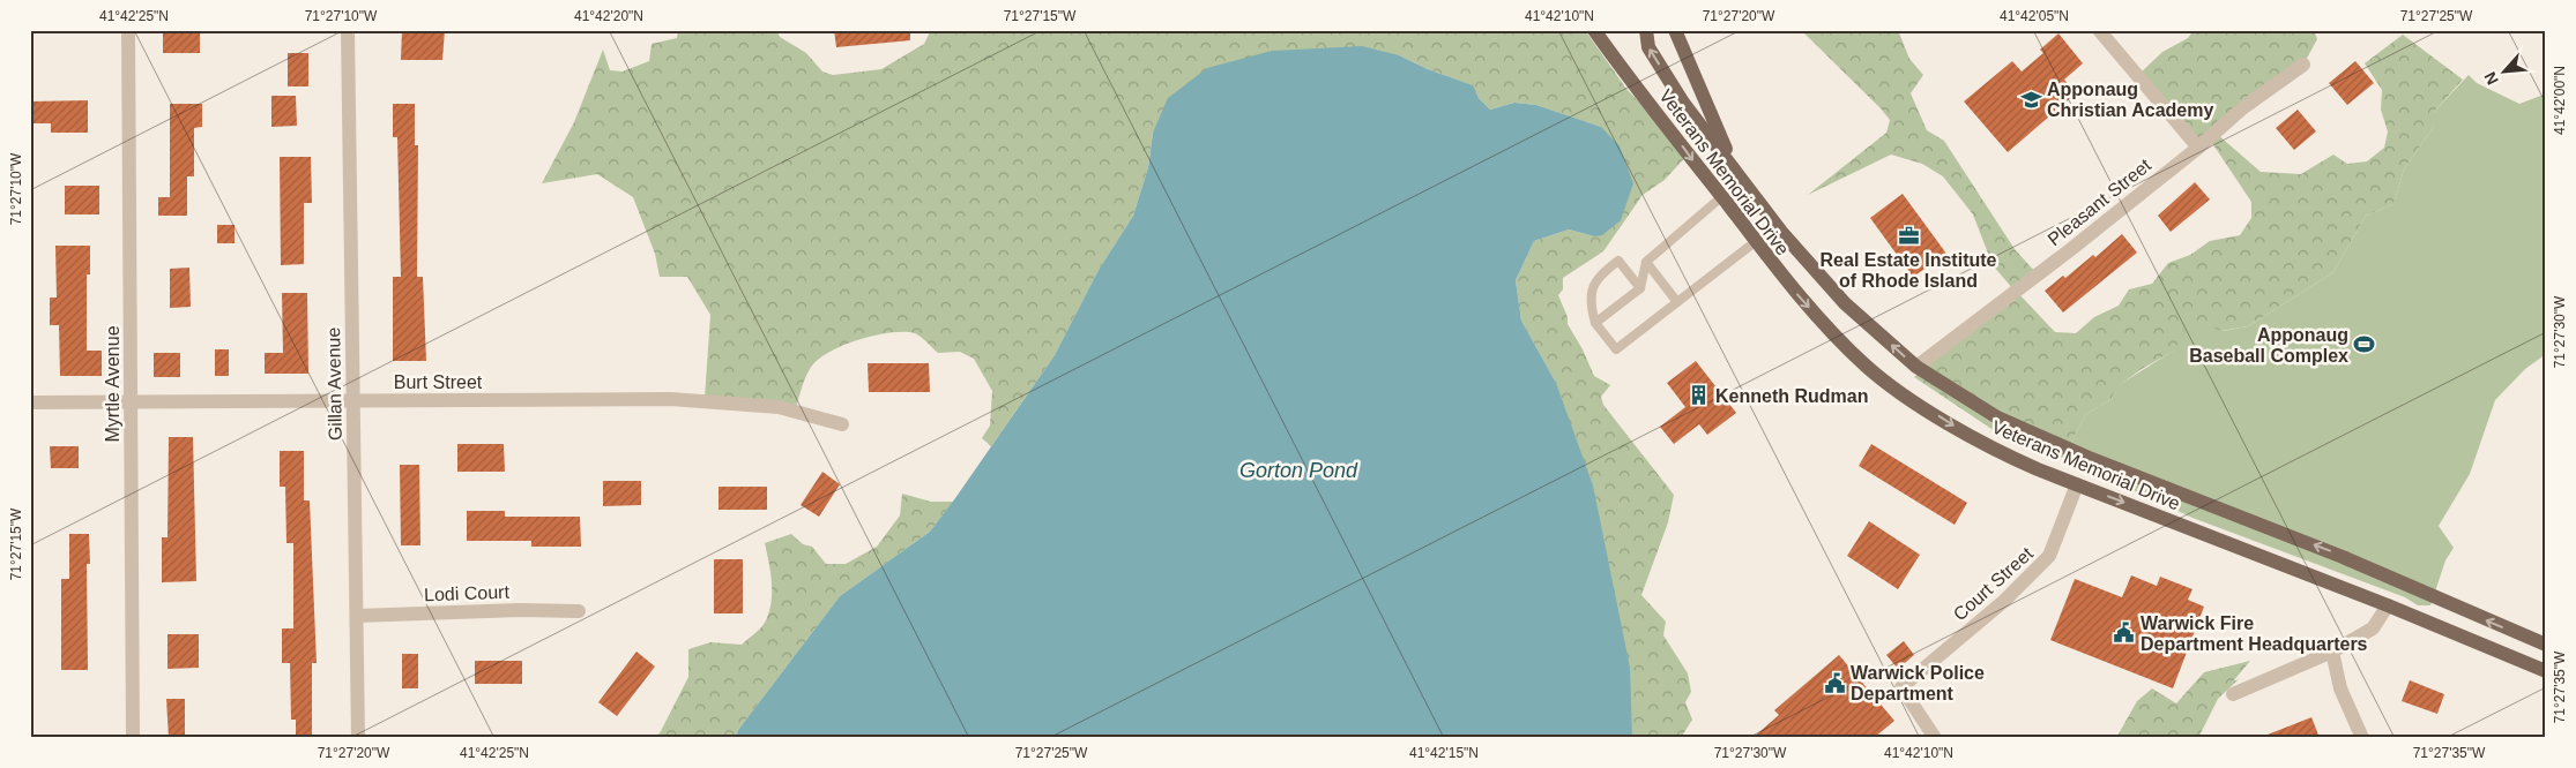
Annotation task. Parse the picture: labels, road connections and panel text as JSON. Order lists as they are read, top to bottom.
{
  "streets": {
    "main road": ["Veterans Memorial Drive"],
    "street": [
      "Pleasant Street",
      "Burt Street",
      "Myrtle Avenue",
      "Gillan Avenue",
      "Court Street",
      "Lodi Court"
    ]
  },
  "crossings": [
    ["Veterans Memorial Drive", "Pleasant Street"],
    ["Veterans Memorial Drive", "Court Street"],
    ["Burt Street", "Myrtle Avenue"],
    ["Burt Street", "Gillan Avenue"],
    ["Gillan Avenue", "Lodi Court"]
  ],
  "water": ["Gorton Pond"],
  "places": {
    "school or university": ["Apponaug Christian Academy"],
    "office": ["Real Estate Institute of Rhode Island"],
    "sports": ["Apponaug Baseball Complex"],
    "building": ["Kenneth Rudman"],
    "public building": ["Warwick Fire Department Headquarters", "Warwick Police Department"]
  },
  "north": "bottom left",
  "coordinates": [
    "41°42'25\"N",
    "71°27'10\"W",
    "41°42'20\"N",
    "71°27'15\"W",
    "41°42'10\"N",
    "71°27'20\"W",
    "41°42'05\"N",
    "71°27'25\"W",
    "41°42'00\"N",
    "71°27'30\"W",
    "71°27'35\"W",
    "41°42'15\"N"
  ]
}
